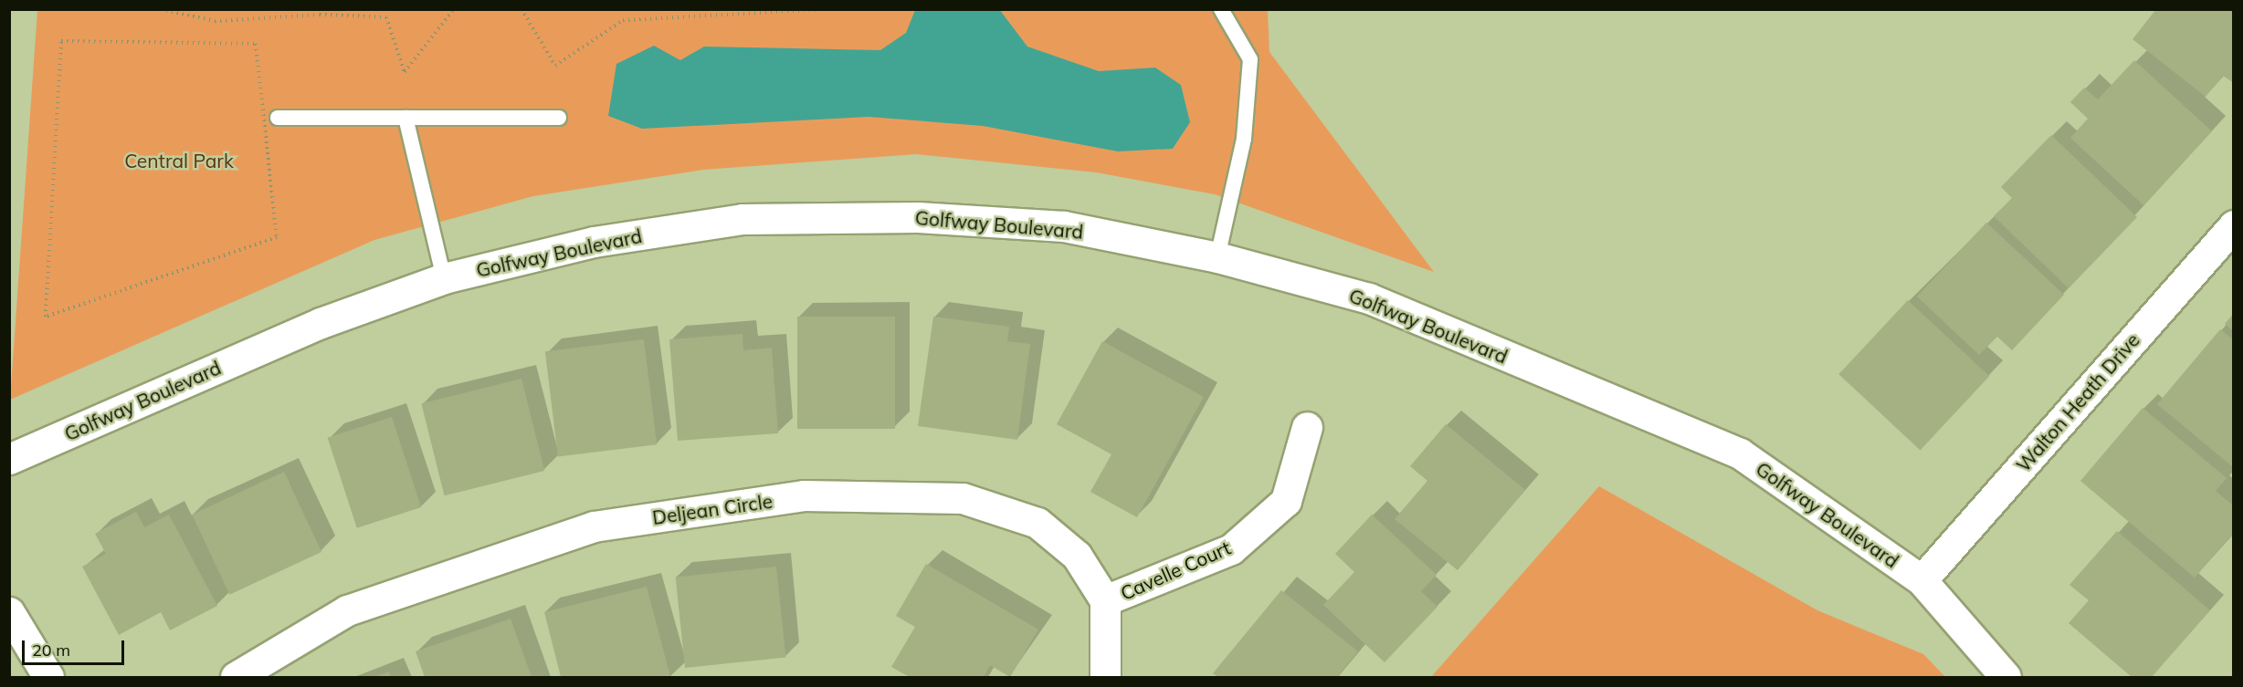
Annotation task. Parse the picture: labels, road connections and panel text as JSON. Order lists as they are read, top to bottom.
{
  "streets": {
    "street": [
      "Golfway Boulevard",
      "Walton Heath Drive",
      "Deljean Circle",
      "Cavelle Court"
    ]
  },
  "crossings": [
    ["Golfway Boulevard", "Walton Heath Drive"],
    ["Deljean Circle", "Cavelle Court"]
  ],
  "parks": ["Central Park"],
  "scale_bar": "20 m"
}
